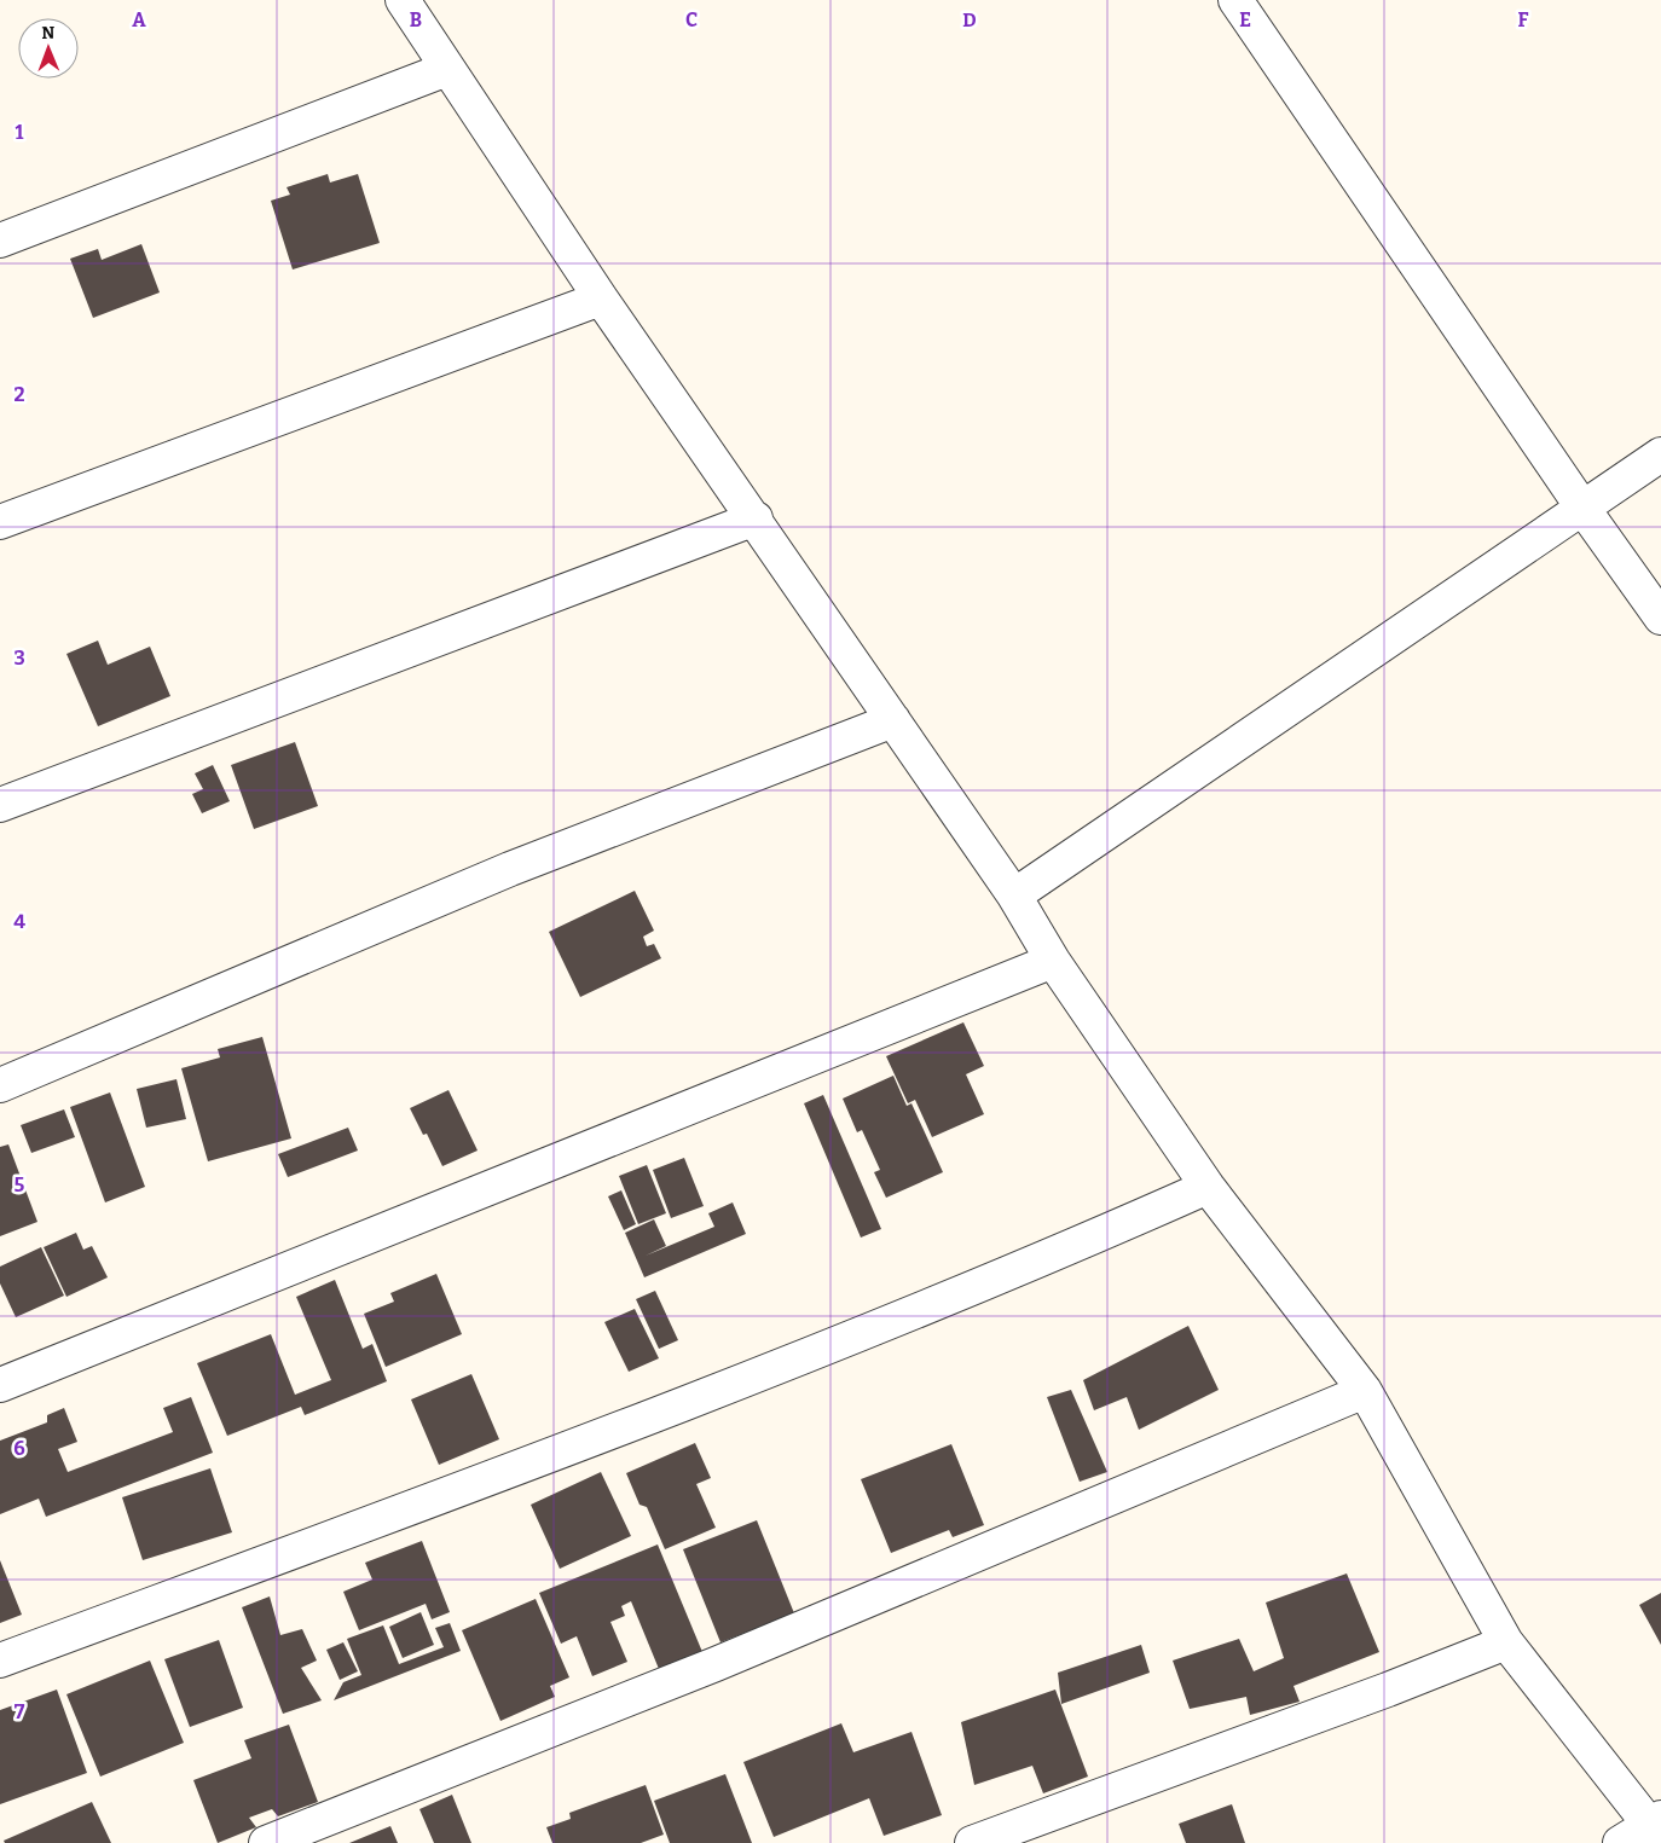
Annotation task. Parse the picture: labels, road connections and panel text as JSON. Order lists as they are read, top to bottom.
{
  "north": "top",
  "grid": {
    "columns": [
      "A",
      "B",
      "C",
      "D",
      "E",
      "F"
    ],
    "rows": [
      "1",
      "2",
      "3",
      "4",
      "5",
      "6",
      "7"
    ]
  }
}
